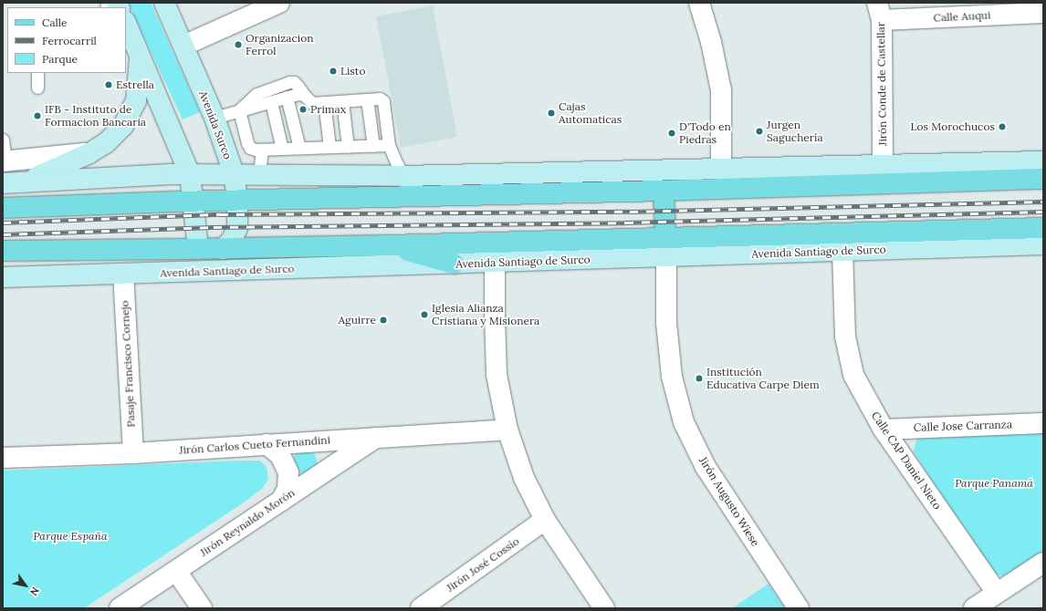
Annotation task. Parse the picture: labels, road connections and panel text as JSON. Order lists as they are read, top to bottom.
{
  "streets": {
    "main road": ["Avenida Surco", "Avenida Santiago de Surco"],
    "street": [
      "Calle Auqui",
      "Jirón Conde de Castellar",
      "Pasaje Francisco Cornejo",
      "Calle Jose Carranza",
      "Jirón Carlos Cueto Fernandini",
      "Calle CAP Daniel Nieto",
      "Jirón Augusto Wiese",
      "Jirón Reynaldo Morón",
      "Jirón José Cossío"
    ]
  },
  "crossings": [
    ["Calle Auqui", "Jirón Conde de Castellar"],
    ["Avenida Surco", "Avenida Santiago de Surco"],
    ["Avenida Santiago de Surco", "Pasaje Francisco Cornejo"],
    ["Avenida Santiago de Surco", "Calle CAP Daniel Nieto"],
    ["Avenida Santiago de Surco", "Jirón Augusto Wiese"],
    ["Pasaje Francisco Cornejo", "Jirón Carlos Cueto Fernandini"],
    ["Calle Jose Carranza", "Calle CAP Daniel Nieto"],
    ["Jirón Carlos Cueto Fernandini", "Jirón Reynaldo Morón"]
  ],
  "parks": ["Parque Panamá", "Parque España"],
  "places": [
    "Organizacion Ferrol",
    "Listo",
    "Estrella",
    "Primax",
    "Cajas Automaticas",
    "IFB - Instituto de Formacion Bancaria",
    "Los Morochucos",
    "Jurgen Saguchería",
    "D'Todo en Piedras",
    "Iglesia Alianza Cristiana y Misionera",
    "Aguirre",
    "Institución Educativa Carpe Diem"
  ],
  "legend": ["Calle", "Ferrocarril", "Parque"],
  "north": "bottom right"
}
